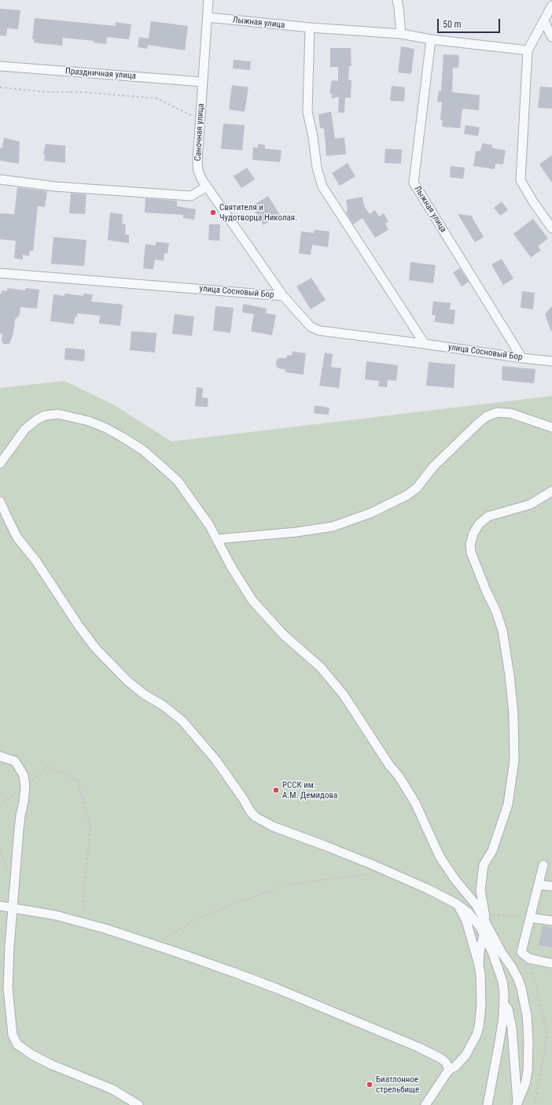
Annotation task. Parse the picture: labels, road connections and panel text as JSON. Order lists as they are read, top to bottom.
{
  "streets": {
    "street": [
      "Лыжная улица",
      "Праздничная улица",
      "Саночная улица",
      "улица Сосновый Бор"
    ]
  },
  "crossings": [
    ["Лыжная улица", "Саночная улица"],
    ["Лыжная улица", "улица Сосновый Бор"],
    ["Праздничная улица", "Саночная улица"],
    ["Саночная улица", "улица Сосновый Бор"]
  ],
  "places": ["Святителя и Чудотворца Николая.", "РССК им. А.М. Демидова", "Биатлонное стрельбище"],
  "scale_bar": "50 m"
}
